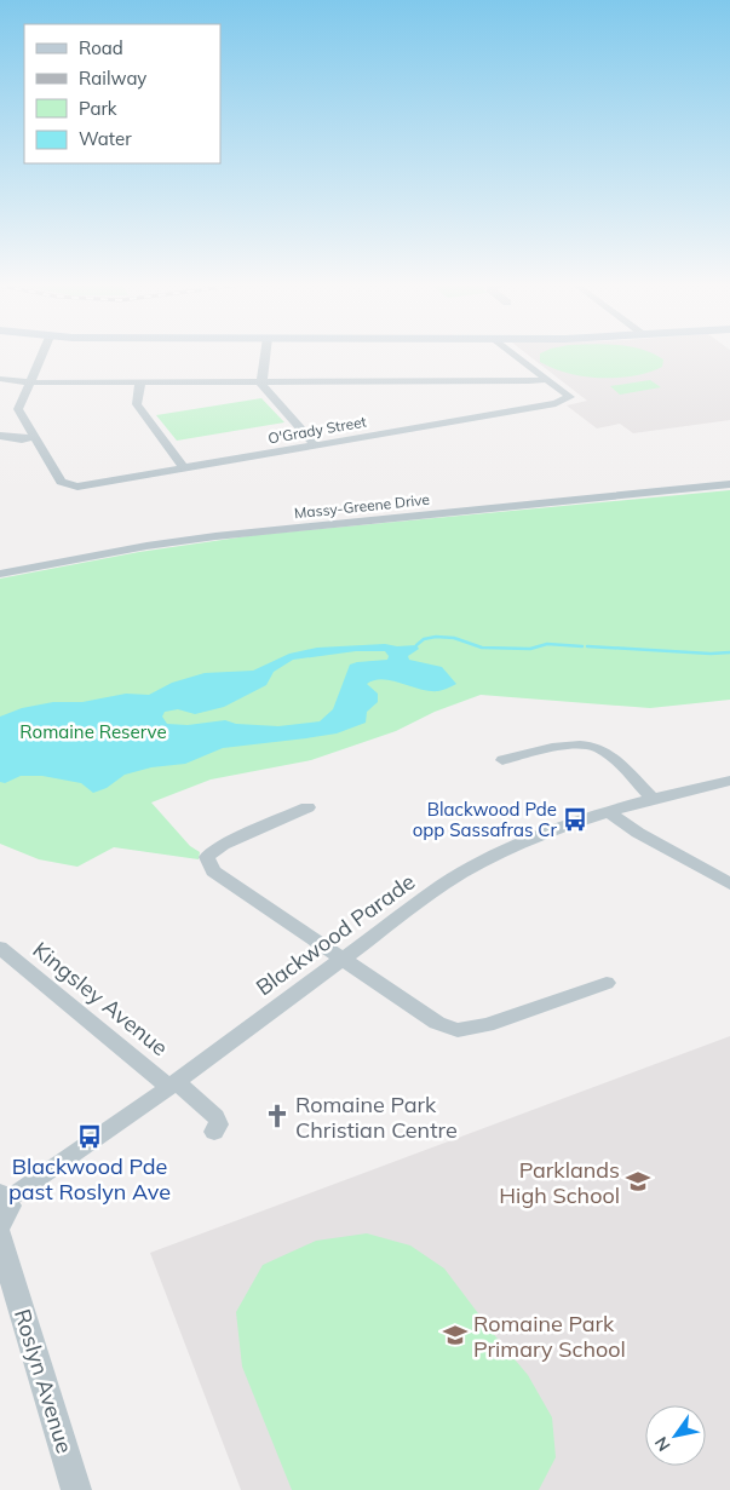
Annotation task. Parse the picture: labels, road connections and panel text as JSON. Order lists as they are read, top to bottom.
{
  "streets": {
    "street": [
      "O'Grady Street",
      "Massy-Greene Drive",
      "Blackwood Parade",
      "Kingsley Avenue",
      "Roslyn Avenue"
    ]
  },
  "crossings": [
    ["Blackwood Parade", "Kingsley Avenue"]
  ],
  "parks": ["Romaine Reserve"],
  "places": {
    "bus stop": ["Blackwood Pde opp Sassafras Cr", "Blackwood Pde past Roslyn Ave"],
    "church": ["Romaine Park Christian Centre"],
    "school or university": ["Parklands High School", "Romaine Park Primary School"]
  },
  "legend": [
    "Road",
    "Railway",
    "Park",
    "Water"
  ],
  "north": "bottom left"
}
